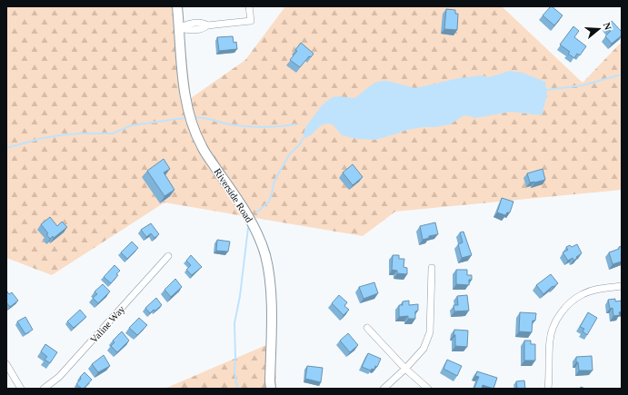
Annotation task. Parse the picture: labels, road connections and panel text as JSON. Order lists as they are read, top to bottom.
{
  "streets": {
    "street": ["Riverside Road", "Valine Way"]
  },
  "north": "right"
}
